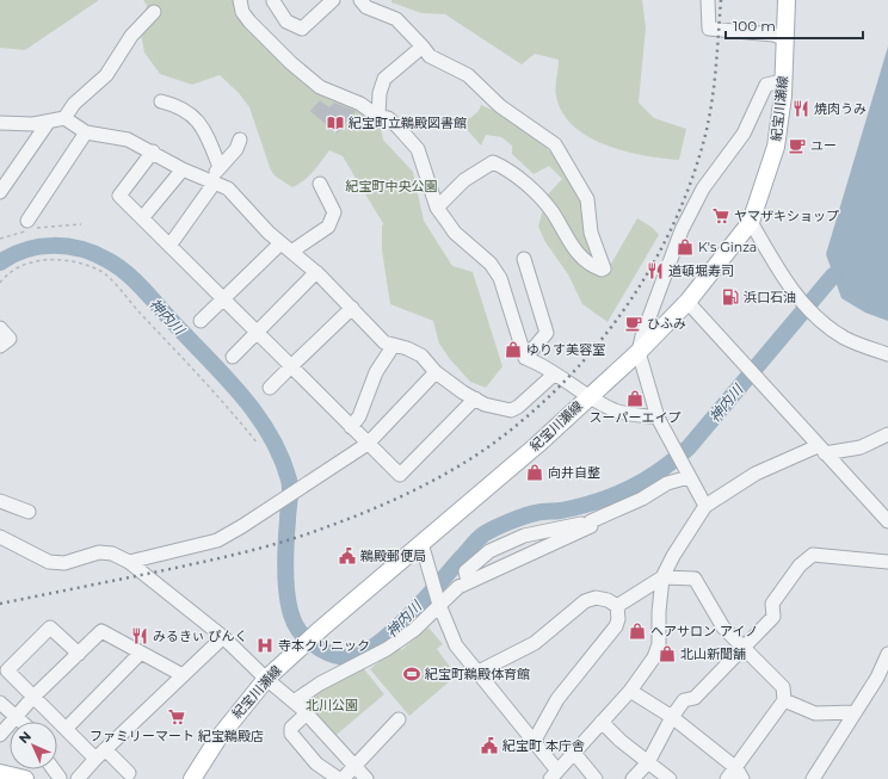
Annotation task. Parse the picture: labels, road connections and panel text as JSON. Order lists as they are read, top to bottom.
{
  "streets": {
    "main road": ["紀宝川瀬線"]
  },
  "water": ["神内川"],
  "parks": ["紀宝町中央公園", "北川公園"],
  "places": {
    "restaurant": ["焼肉うみ", "道頓堀寿司", "みるきぃ ぴんく"],
    "library": ["紀宝町立鵜殿図書館"],
    "cafe": ["ユー", "ひふみ"],
    "supermarket": ["ヤマザキショップ", "ファミリーマート 紀宝鵜殿店"],
    "shop": [
      "K's Ginza",
      "ゆりす美容室",
      "スーパーエイプ",
      "向井自整",
      "ヘアサロン アイノ",
      "北山新聞舗"
    ],
    "fuel station": ["浜口石油"],
    "public building": ["鵜殿郵便局", "紀宝町 本庁舎"],
    "hospital": ["寺本クリニック"],
    "sports": ["紀宝町鵜殿体育館"]
  },
  "scale_bar": "100 m",
  "north": "top left"
}
